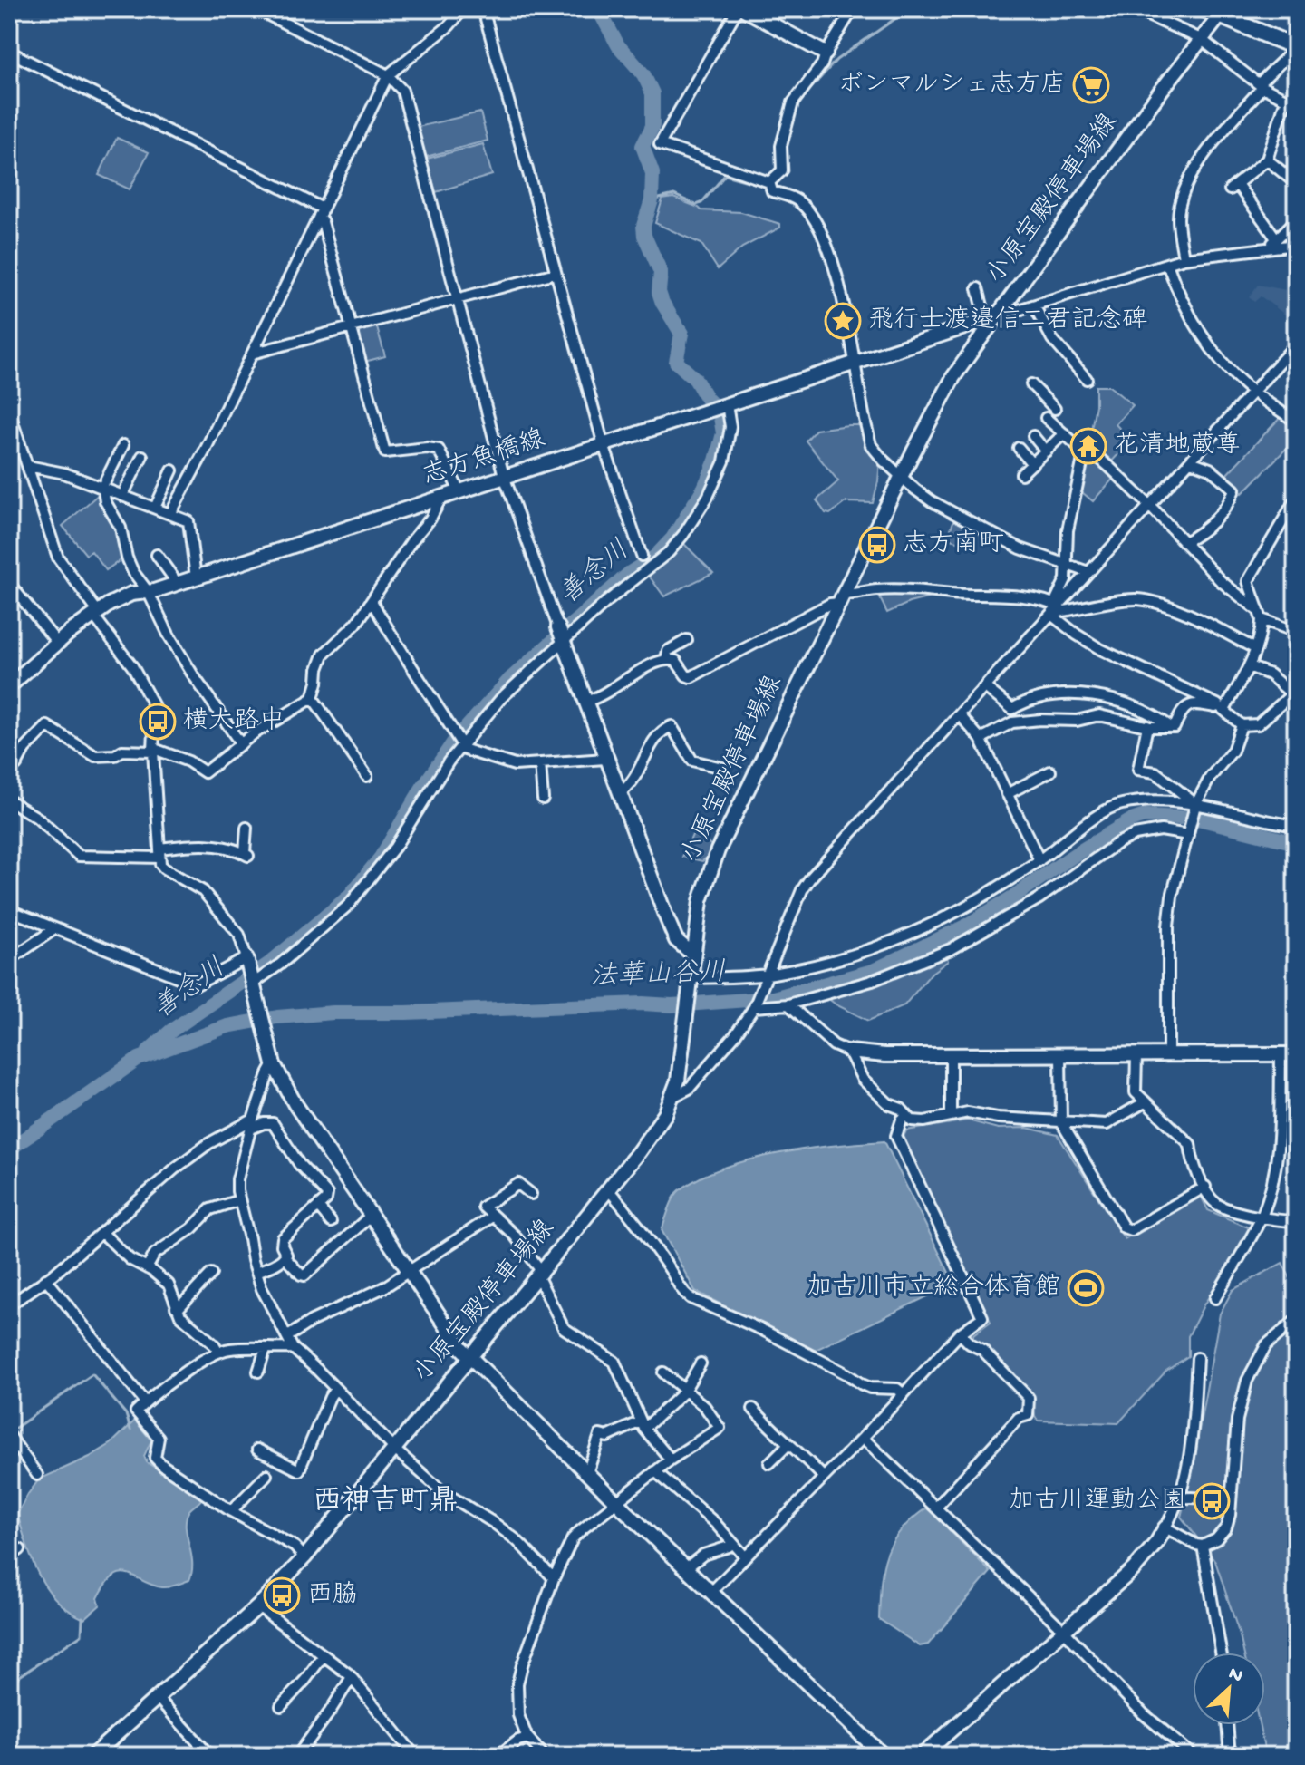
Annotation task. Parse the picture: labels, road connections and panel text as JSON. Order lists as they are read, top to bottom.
{
  "streets": {
    "main road": ["小原宝殿停車場線", "志方魚橋線"]
  },
  "crossings": [
    ["小原宝殿停車場線", "志方魚橋線"]
  ],
  "districts": ["西神吉町鼎"],
  "water": ["善念川", "法華山谷川"],
  "places": {
    "supermarket": ["ボンマルシェ志方店"],
    "place": ["飛行士渡邉信二君記念碑"],
    "temple": ["花清地蔵尊"],
    "bus stop": [
      "志方南町",
      "横大路中",
      "加古川運動公園",
      "西脇"
    ],
    "sports": ["加古川市立総合体育館"]
  },
  "north": "top right"
}
